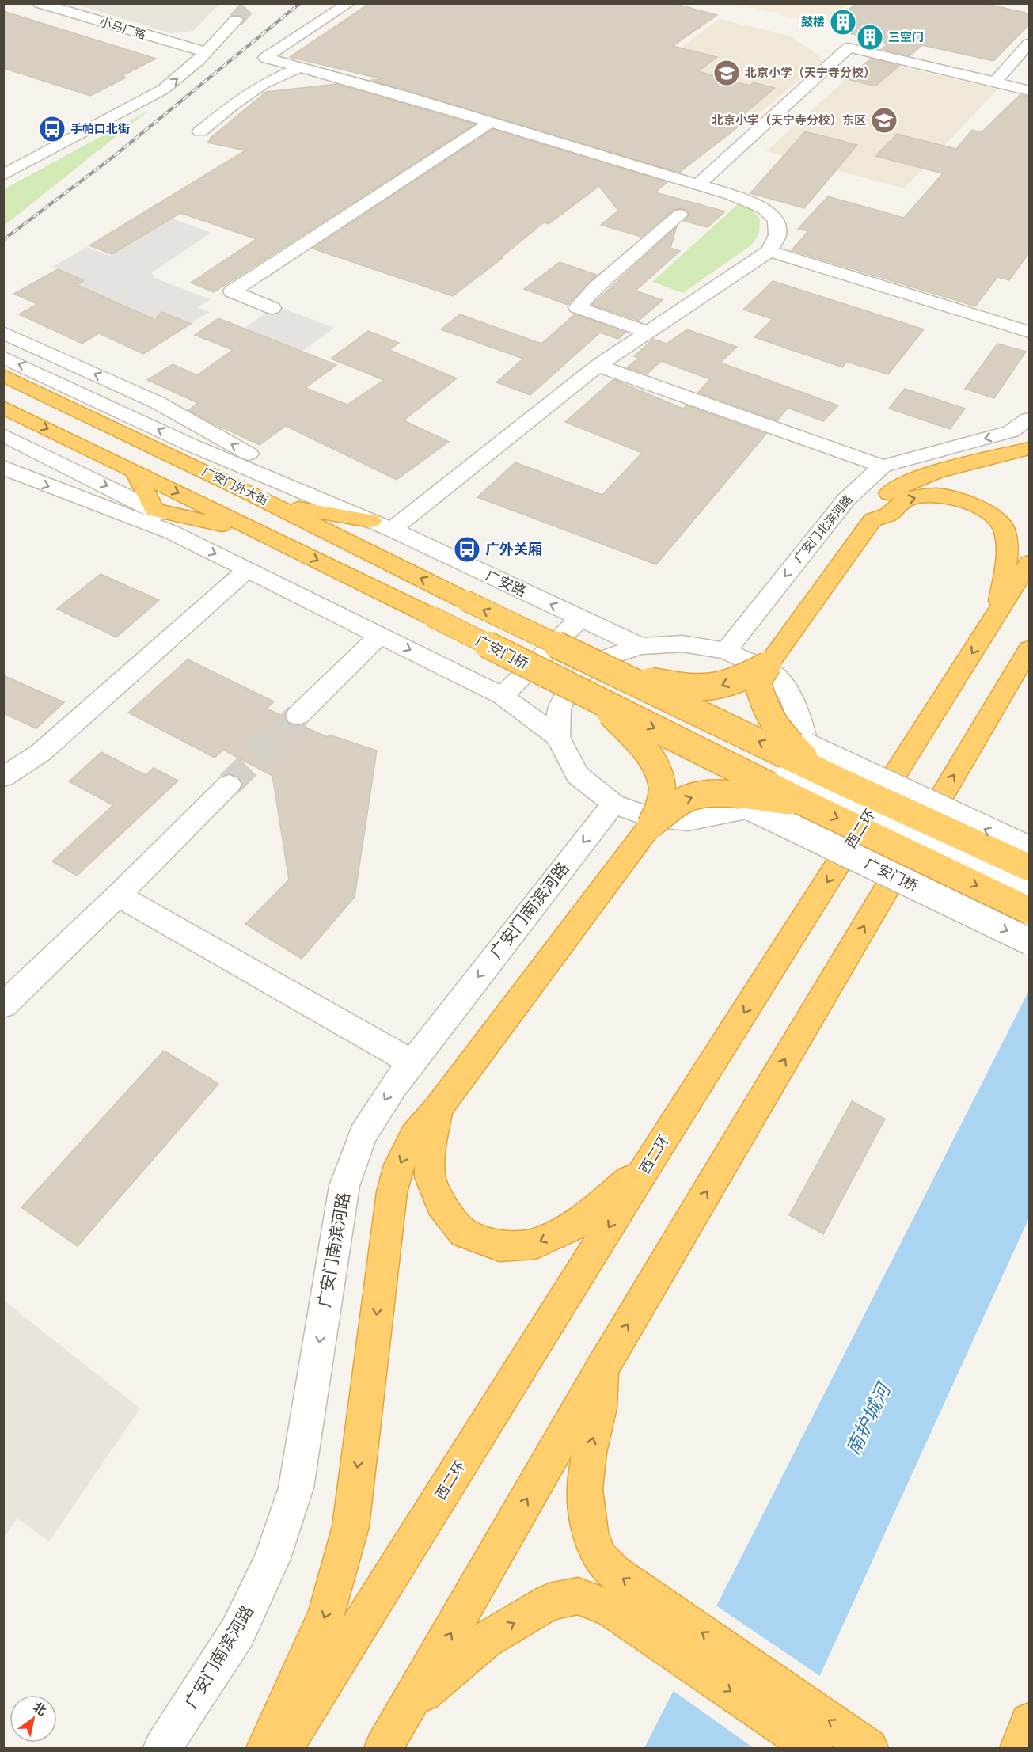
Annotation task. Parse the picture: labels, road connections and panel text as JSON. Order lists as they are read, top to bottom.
{
  "streets": {
    "highway": ["广安门外大街", "广安门桥", "西二环"],
    "street": [
      "小马厂路",
      "广安门北滨河路",
      "广安路",
      "广安门南滨河路"
    ]
  },
  "crossings": [
    ["广安门外大街", "广安路"]
  ],
  "one_way": ["广安门北滨河路", "广安门南滨河路"],
  "water": ["南护城河"],
  "places": {
    "building": ["鼓楼", "三空门"],
    "school or university": ["北京小学（天宁寺分校）", "北京小学（天宁寺分校）东区"],
    "bus stop": ["手帕口北街", "广外关厢"]
  },
  "north": "top right"
}
